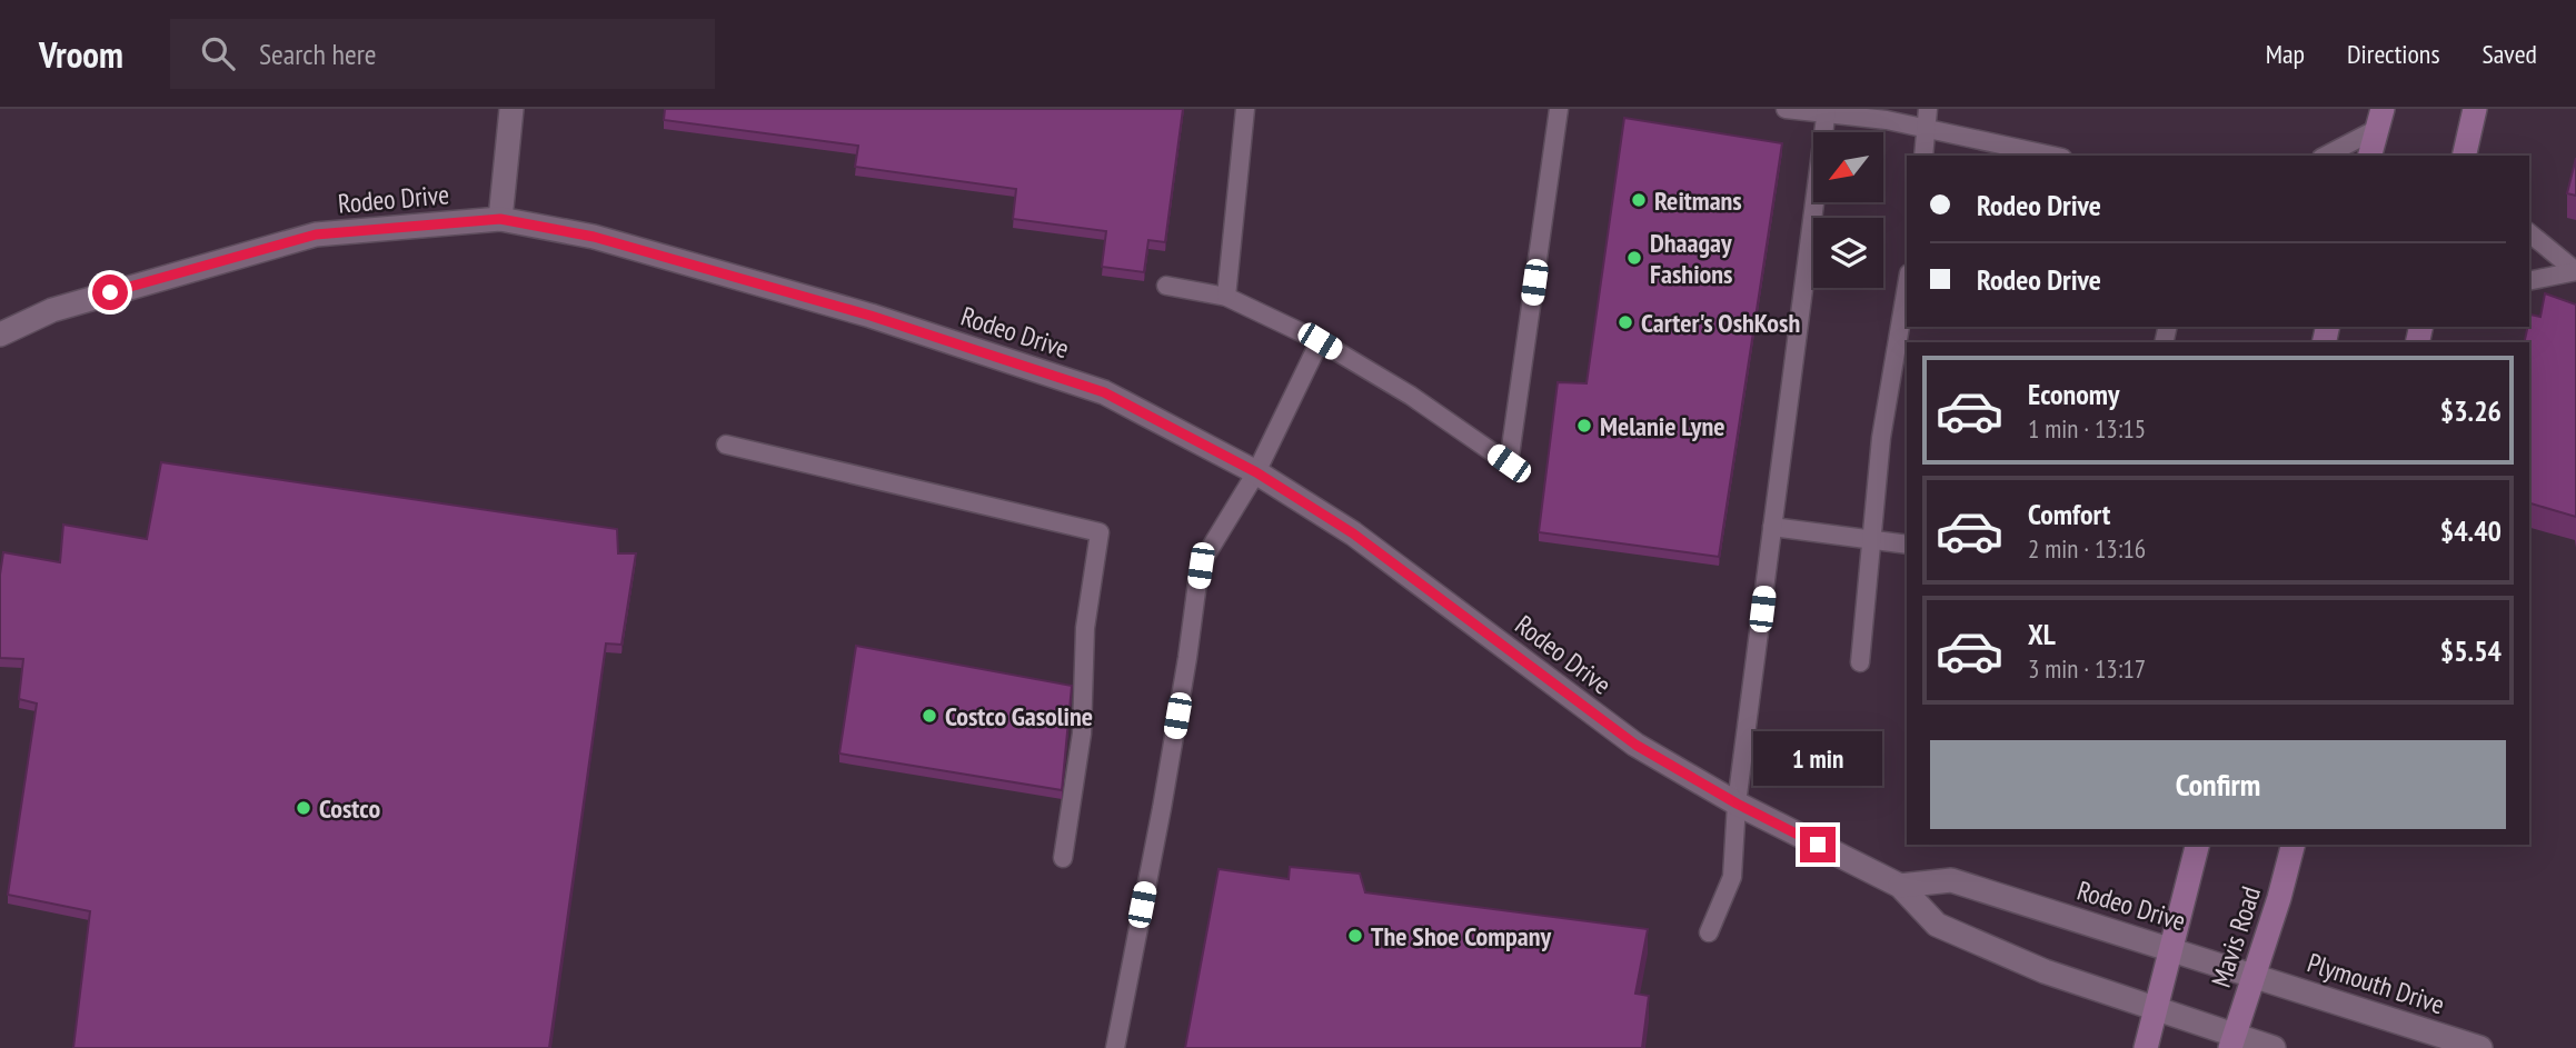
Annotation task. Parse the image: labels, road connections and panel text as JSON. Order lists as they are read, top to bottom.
{
  "streets": {
    "main road": ["Mavis Road"],
    "street": ["Rodeo Drive", "Plymouth Drive"]
  },
  "crossings": [
    ["Rodeo Drive", "Mavis Road"],
    ["Rodeo Drive", "Plymouth Drive"],
    ["Mavis Road", "Plymouth Drive"]
  ],
  "places": [
    "Reitmans",
    "Dhaagay Fashions",
    "Carter's OshKosh",
    "Melanie Lyne",
    "Costco Gasoline",
    "Costco",
    "The Shoe Company"
  ],
  "north": "bottom left",
  "page": {
    "header": "Vroom",
    "search": "Search here",
    "nav": ["Map", "Directions", "Saved"],
    "banner": ["Rodeo Drive", "Rodeo Drive"],
    "list": [
      {
        "name": "Economy",
        "note": "1 min · 13:15",
        "value": "$3.26"
      },
      {
        "name": "Comfort",
        "note": "2 min · 13:16",
        "value": "$4.40"
      },
      {
        "name": "XL",
        "note": "3 min · 13:17",
        "value": "$5.54"
      }
    ],
    "buttons": "Confirm",
    "bubble": "1 min"
  }
}
